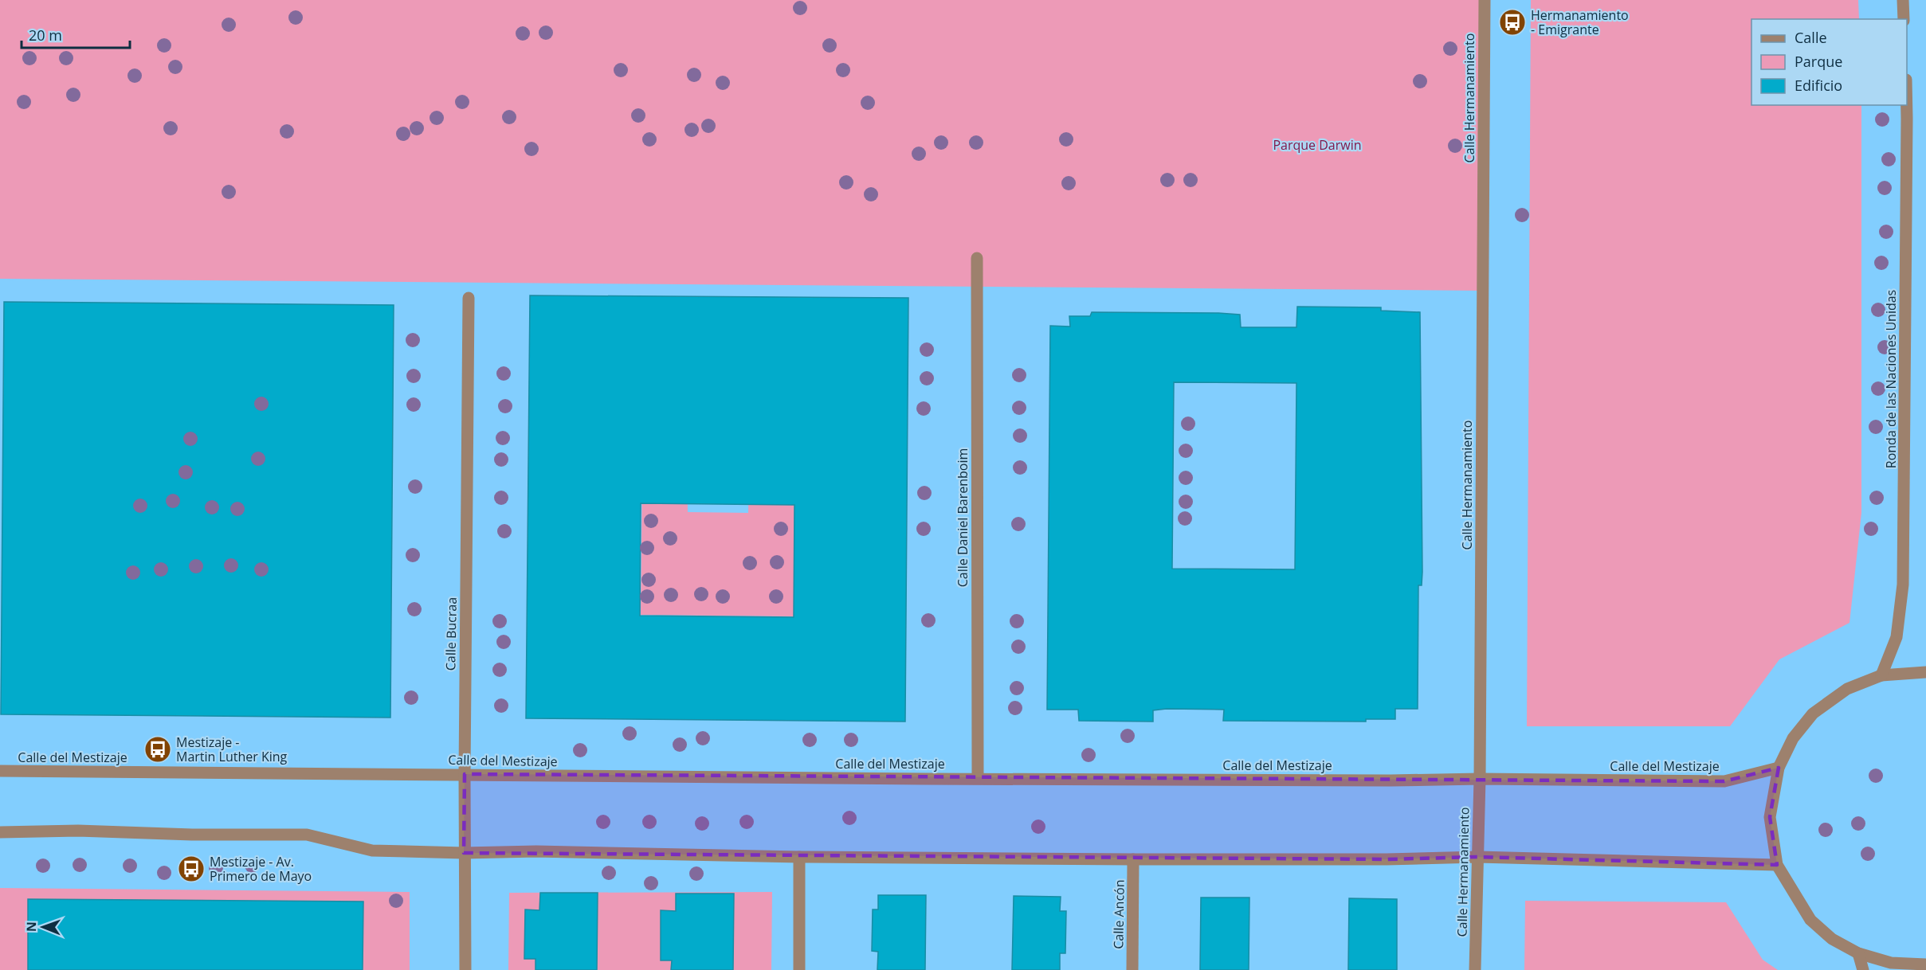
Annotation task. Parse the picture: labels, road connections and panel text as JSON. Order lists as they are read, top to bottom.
{
  "streets": {
    "street": [
      "Calle Hermanamiento",
      "Ronda de las Naciones Unidas",
      "Calle Daniel Barenboim",
      "Calle Bucraa",
      "Calle del Mestizaje",
      "Calle Ancón"
    ]
  },
  "crossings": [
    ["Calle Hermanamiento", "Calle del Mestizaje"],
    ["Calle Daniel Barenboim", "Calle del Mestizaje"],
    ["Calle Bucraa", "Calle del Mestizaje"]
  ],
  "parks": ["Parque Darwin"],
  "places": {
    "bus stop": ["Hermanamiento - Emigrante", "Mestizaje - Martin Luther King", "Mestizaje - Av. Primero de Mayo"]
  },
  "legend": ["Calle", "Parque", "Edificio"],
  "scale_bar": "20 m",
  "north": "left"
}
